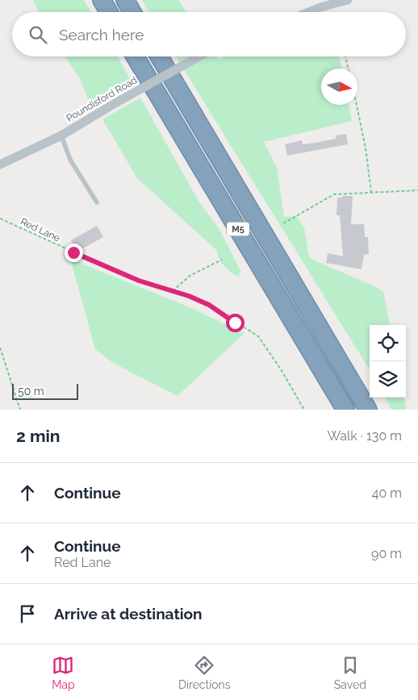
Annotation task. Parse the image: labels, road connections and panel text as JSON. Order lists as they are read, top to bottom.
{
  "streets": {
    "highway": ["M5"],
    "street": ["Poundisford Road"],
    "path": ["Red Lane"]
  },
  "scale_bar": "50 m",
  "north": "right",
  "page": {
    "search": "Search here",
    "scale": "50 m",
    "heading": ["2 min", "Walk · 130 m"],
    "list": [
      ["Continue", "40 m"],
      ["Continue", "Red Lane", "90 m"],
      "Arrive at destination"
    ],
    "nav": ["Map", "Directions", "Saved"]
  }
}
